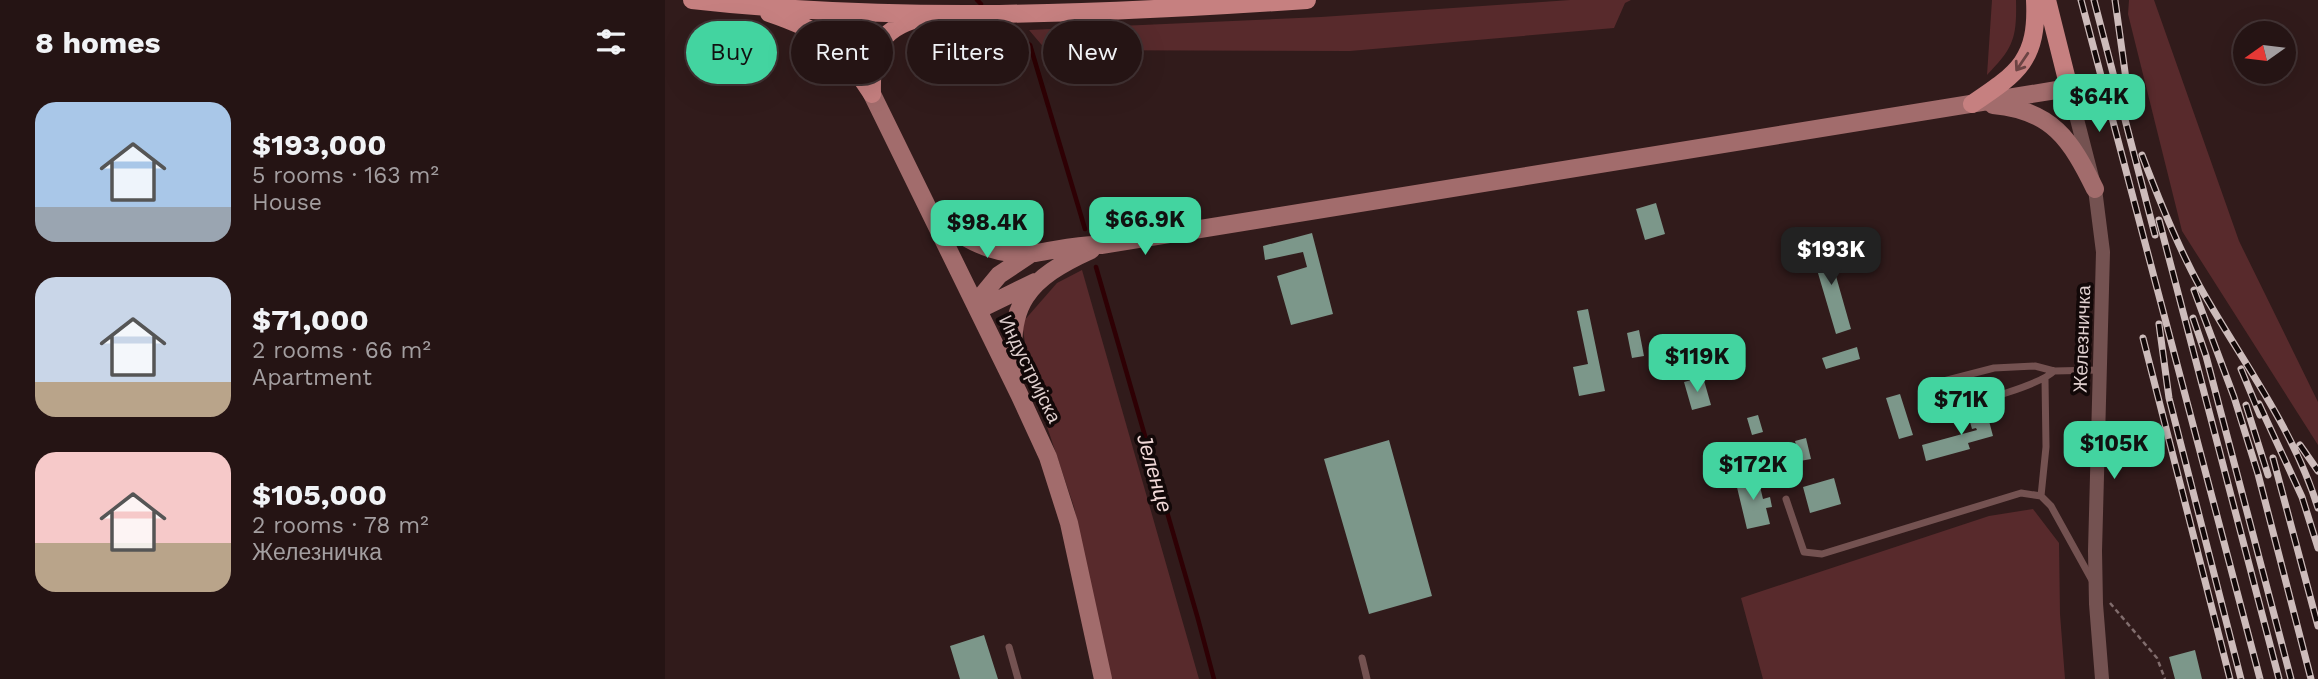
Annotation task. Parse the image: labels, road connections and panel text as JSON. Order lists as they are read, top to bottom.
{
  "streets": {
    "main road": ["Индустријска"],
    "street": ["Железничка"]
  },
  "water": ["Јеленце"],
  "north": "left",
  "page": {
    "heading": "8 homes",
    "chip": [
      "Buy",
      "Rent",
      "Filters",
      "New"
    ],
    "price": [
      "$64K",
      "$66.9K",
      "$98.4K",
      "$193K",
      "$119K",
      "$71K",
      "$105K",
      "$172K"
    ],
    "list": [
      {
        "name": "$193,000",
        "note": "5 rooms · 163 m² · House"
      },
      {
        "name": "$71,000",
        "note": "2 rooms · 66 m² · Apartment"
      },
      {
        "name": "$105,000",
        "note": "2 rooms · 78 m² · Железничка"
      }
    ]
  }
}
